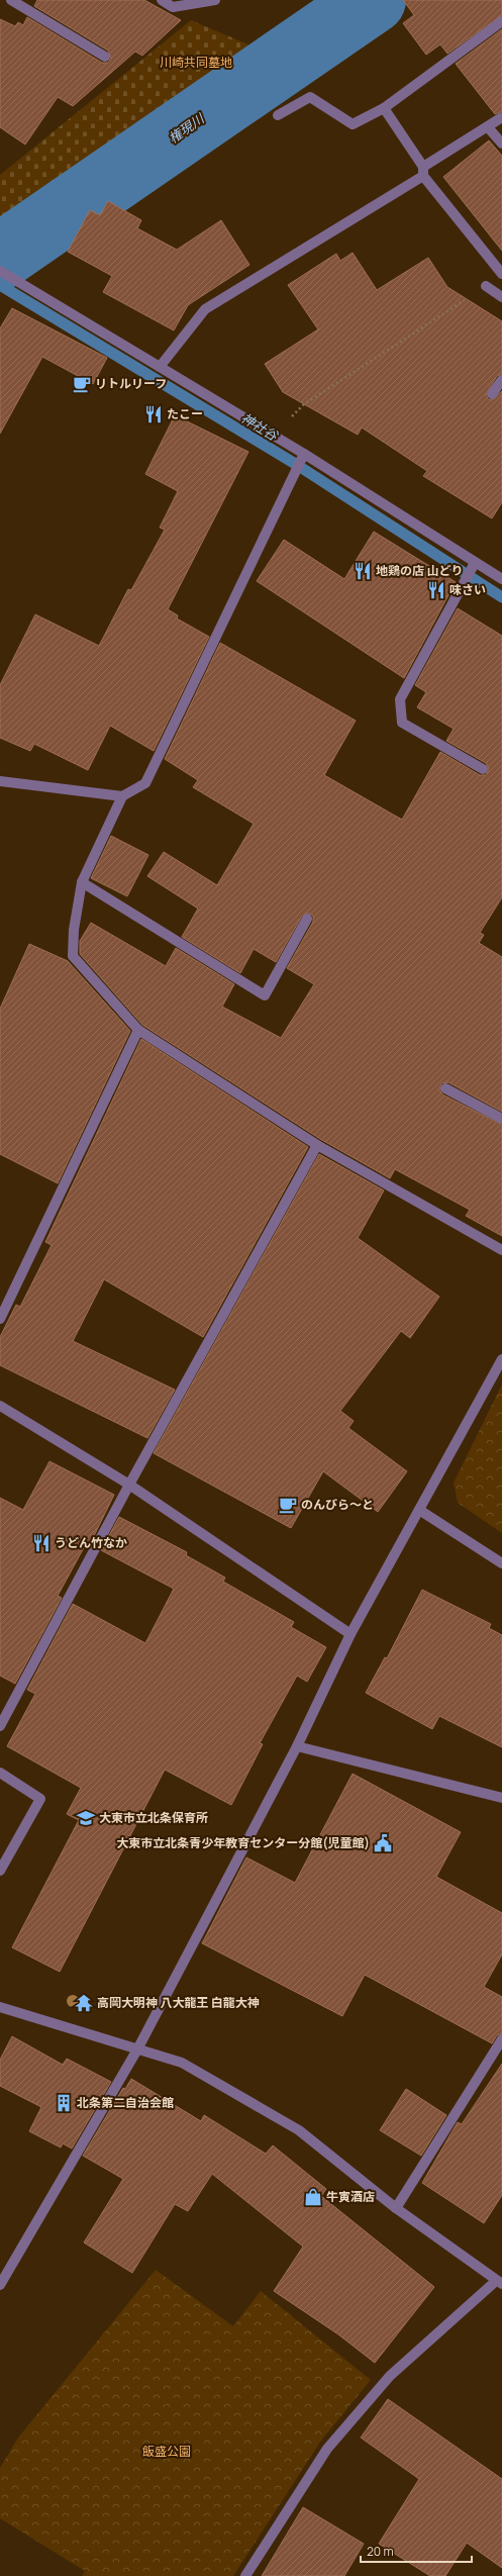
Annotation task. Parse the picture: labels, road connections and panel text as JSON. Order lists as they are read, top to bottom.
{
  "water": ["権現川", "神社谷"],
  "parks": ["川崎共同墓地", "飯盛公園"],
  "places": {
    "cafe": ["リトルリーフ", "のんびら～と"],
    "restaurant": [
      "たこー",
      "地鶏の店 山どり",
      "味さい",
      "うどん竹なか"
    ],
    "school or university": ["大東市立北条保育所"],
    "public building": ["大東市立北条青少年教育センター分館(児童館)"],
    "temple": ["高岡大明神 八大龍王 白龍大神"],
    "building": ["北条第二自治会館"],
    "shop": ["牛寅酒店"]
  },
  "scale_bar": "20 m"
}
